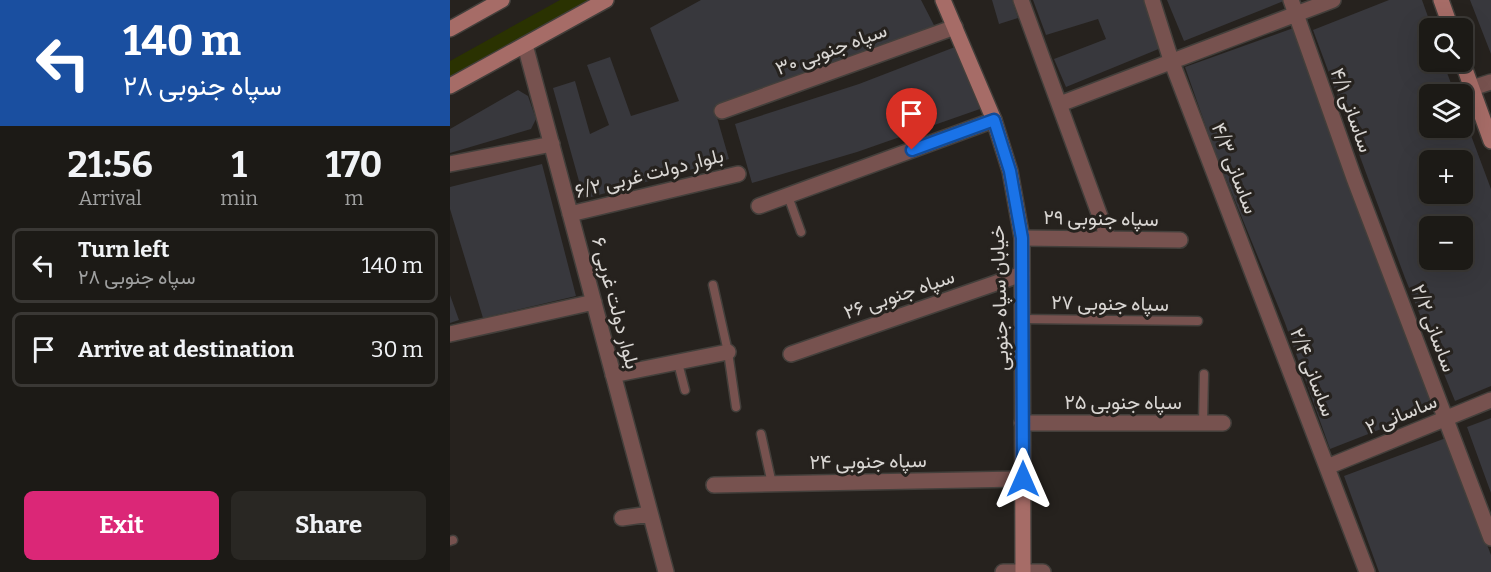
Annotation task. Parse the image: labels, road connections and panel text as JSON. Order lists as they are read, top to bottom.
{
  "streets": {
    "street": [
      "۳۰ سپاه جنوبی",
      "۴/۱ ساسانی",
      "۴/۳ ساسانی",
      "بلوار دولت غربی ۶/۲",
      "۲۹ سپاه جنوبی",
      "۲۶ سپاه جنوبی",
      "خیابان سپاه جنوبی",
      "بلوار دولت غربی ۶",
      "۲/۲ ساسانی",
      "۲/۴ ساسانی",
      "۲۵ سپاه جنوبی",
      "۲ ساسانی",
      "۲۴ سپاه جنوبی"
    ],
    "lane": ["۲۷ سپاه جنوبی"]
  },
  "crossings": [
    ["۳۰ سپاه جنوبی", "خیابان سپاه جنوبی"],
    ["۴/۱ ساسانی", "۲/۲ ساسانی"],
    ["۴/۳ ساسانی", "۲/۴ ساسانی"],
    ["بلوار دولت غربی ۶/۲", "بلوار دولت غربی ۶"],
    ["۲۹ سپاه جنوبی", "خیابان سپاه جنوبی"],
    ["۲۶ سپاه جنوبی", "خیابان سپاه جنوبی"],
    ["خیابان سپاه جنوبی", "۲۷ سپاه جنوبی"],
    ["خیابان سپاه جنوبی", "۲۵ سپاه جنوبی"],
    ["خیابان سپاه جنوبی", "۲۴ سپاه جنوبی"],
    ["۲/۲ ساسانی", "۲ ساسانی"],
    ["۲/۴ ساسانی", "۲ ساسانی"]
  ],
  "page": {
    "turn": ["140 m", "۲۸ سپاه جنوبی"],
    "map_buttons": ["+", "−"],
    "eta": [
      "21:56",
      "Arrival",
      "1",
      "min",
      "170",
      "m"
    ],
    "list": [
      {
        "name": "Turn left",
        "note": "۲۸ سپاه جنوبی",
        "value": "140 m"
      },
      {
        "name": "Arrive at destination",
        "value": "30 m"
      }
    ],
    "buttons": ["Exit", "Share"]
  }
}
